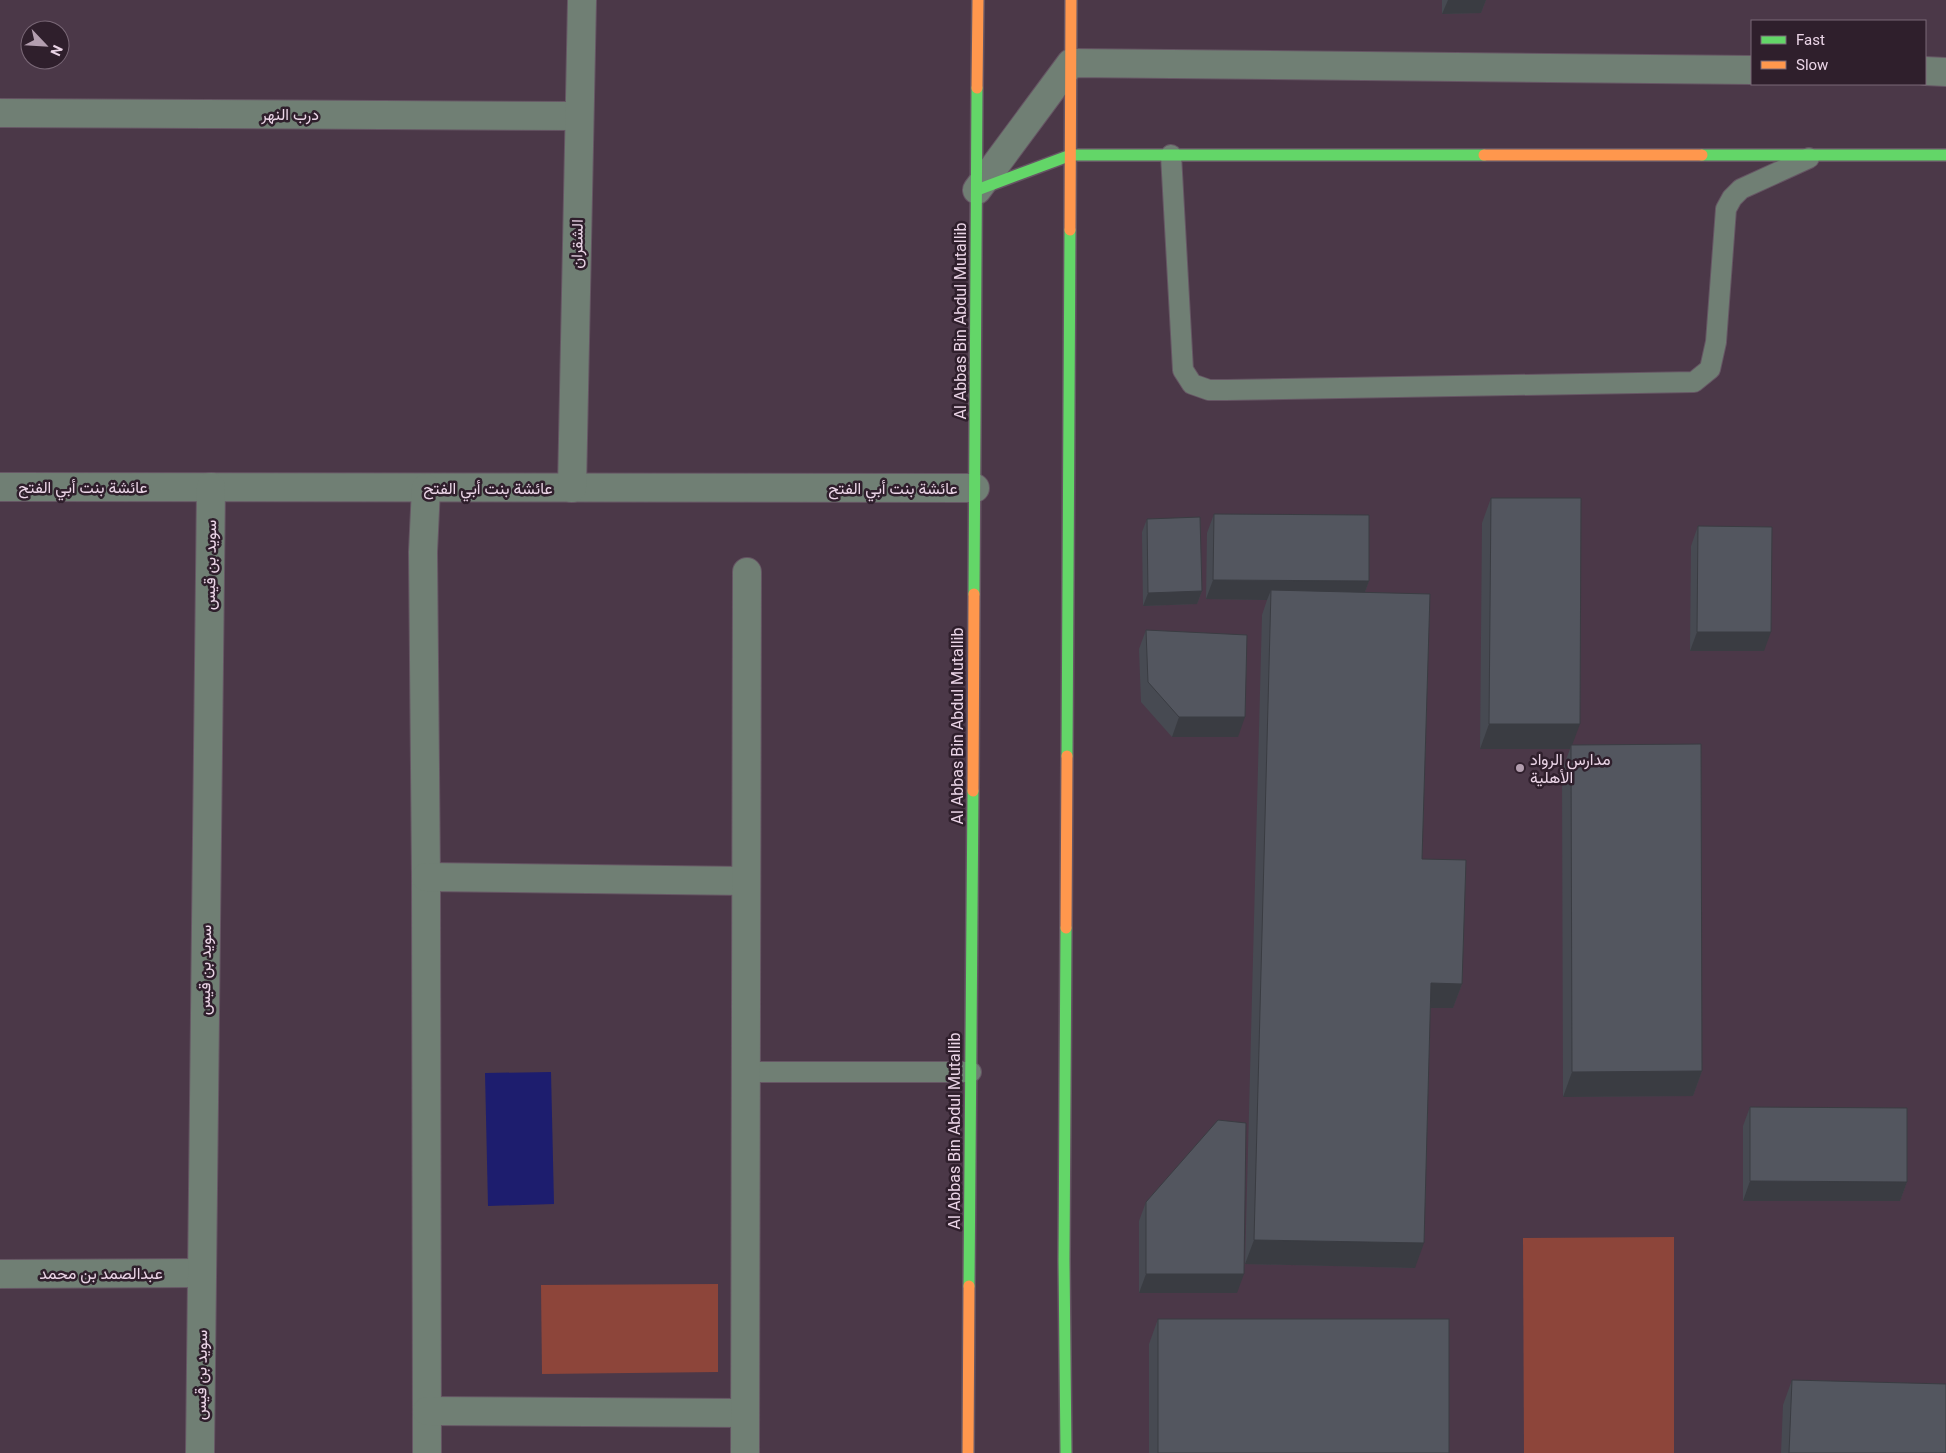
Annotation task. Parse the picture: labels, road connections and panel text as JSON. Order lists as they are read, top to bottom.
{
  "streets": {
    "street": [
      "درب النهر",
      "الشقران",
      "Al Abbas Bin Abdul Mutallib",
      "عائشة بنت أبي الفتح",
      "سويد بن قيس",
      "عبدالصمد بن محمد"
    ]
  },
  "crossings": [
    ["درب النهر", "الشقران"],
    ["الشقران", "عائشة بنت أبي الفتح"],
    ["Al Abbas Bin Abdul Mutallib", "عائشة بنت أبي الفتح"],
    ["عائشة بنت أبي الفتح", "سويد بن قيس"],
    ["سويد بن قيس", "عبدالصمد بن محمد"]
  ],
  "places": ["مدارس الرواد الأهلية"],
  "legend": ["Fast", "Slow"],
  "north": "bottom right"
}
